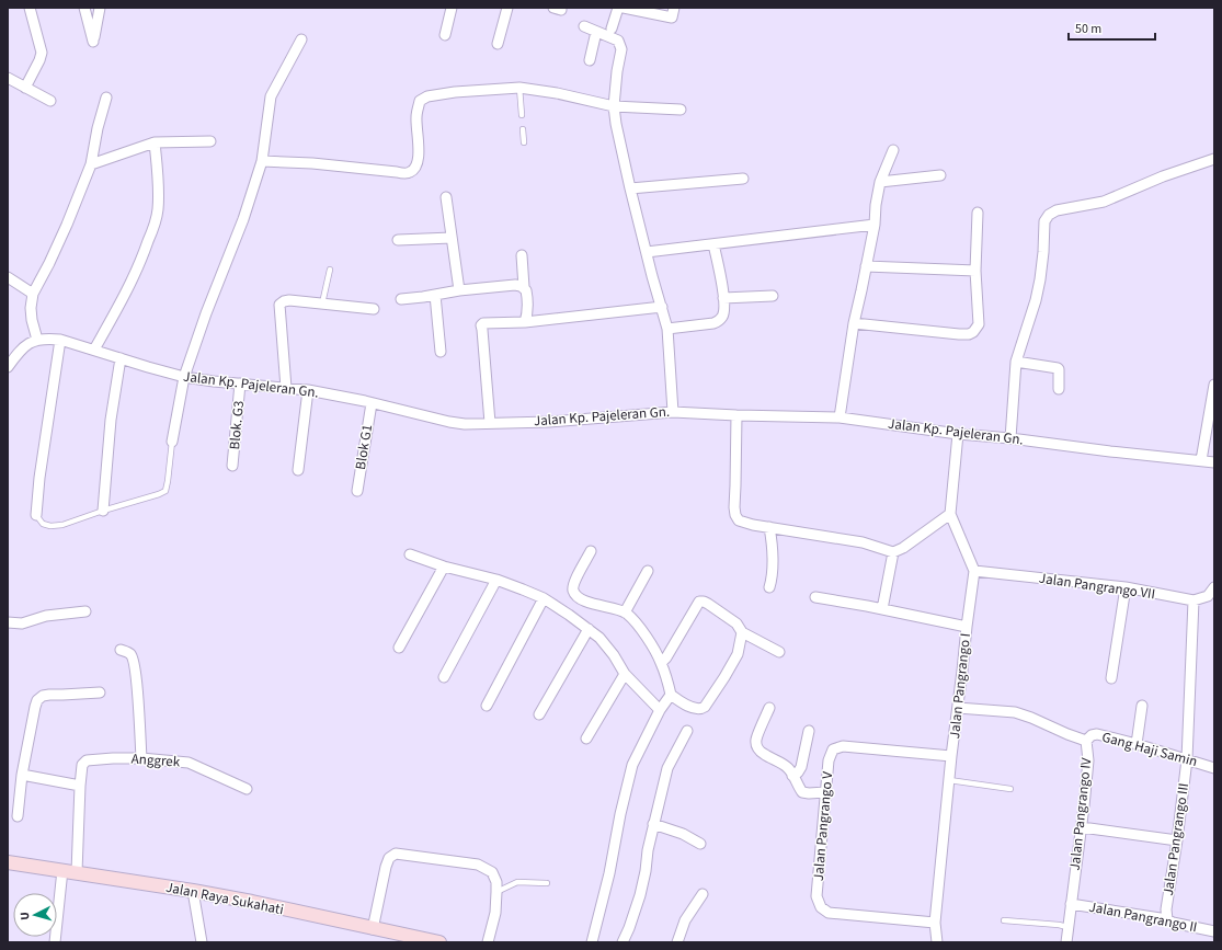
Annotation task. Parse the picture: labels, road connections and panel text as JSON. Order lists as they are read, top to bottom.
{
  "streets": {
    "main road": ["Jalan Raya Sukahati"],
    "street": [
      "Jalan Kp. Pajeleran Gn.",
      "Blok. G3",
      "Blok G1",
      "Jalan Pangrango VII",
      "Jalan Pangrango I",
      "Gang Haji Samin",
      "Anggrek",
      "Jalan Pangrango IV",
      "Jalan Pangrango V",
      "Jalan Pangrango III",
      "Jalan Pangrango II"
    ]
  },
  "crossings": [
    ["Jalan Kp. Pajeleran Gn.", "Blok. G3"],
    ["Jalan Kp. Pajeleran Gn.", "Blok G1"],
    ["Jalan Pangrango VII", "Jalan Pangrango I"],
    ["Jalan Pangrango VII", "Jalan Pangrango III"],
    ["Jalan Pangrango I", "Jalan Pangrango IV"],
    ["Jalan Pangrango I", "Jalan Pangrango V"],
    ["Gang Haji Samin", "Jalan Pangrango IV"],
    ["Gang Haji Samin", "Jalan Pangrango III"],
    ["Anggrek", "Jalan Raya Sukahati"],
    ["Jalan Pangrango IV", "Jalan Pangrango II"],
    ["Jalan Pangrango III", "Jalan Pangrango II"]
  ],
  "scale_bar": "50 m",
  "north": "left"
}
